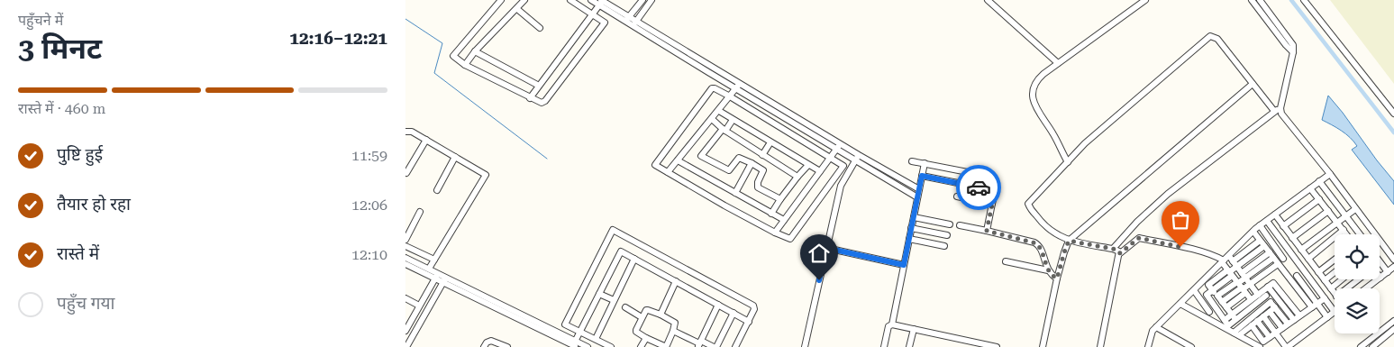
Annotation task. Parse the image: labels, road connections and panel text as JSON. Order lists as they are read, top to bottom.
{
  "page": {
    "heading": ["3 मिनट", "पहुँचने में", "12:16–12:21"],
    "bar": "रास्ते में · 460 m",
    "list": [
      ["पुष्टि हुई", "11:59"],
      ["तैयार हो रहा", "12:06"],
      ["रास्ते में", "12:10"],
      "पहुँच गया"
    ]
  }
}
